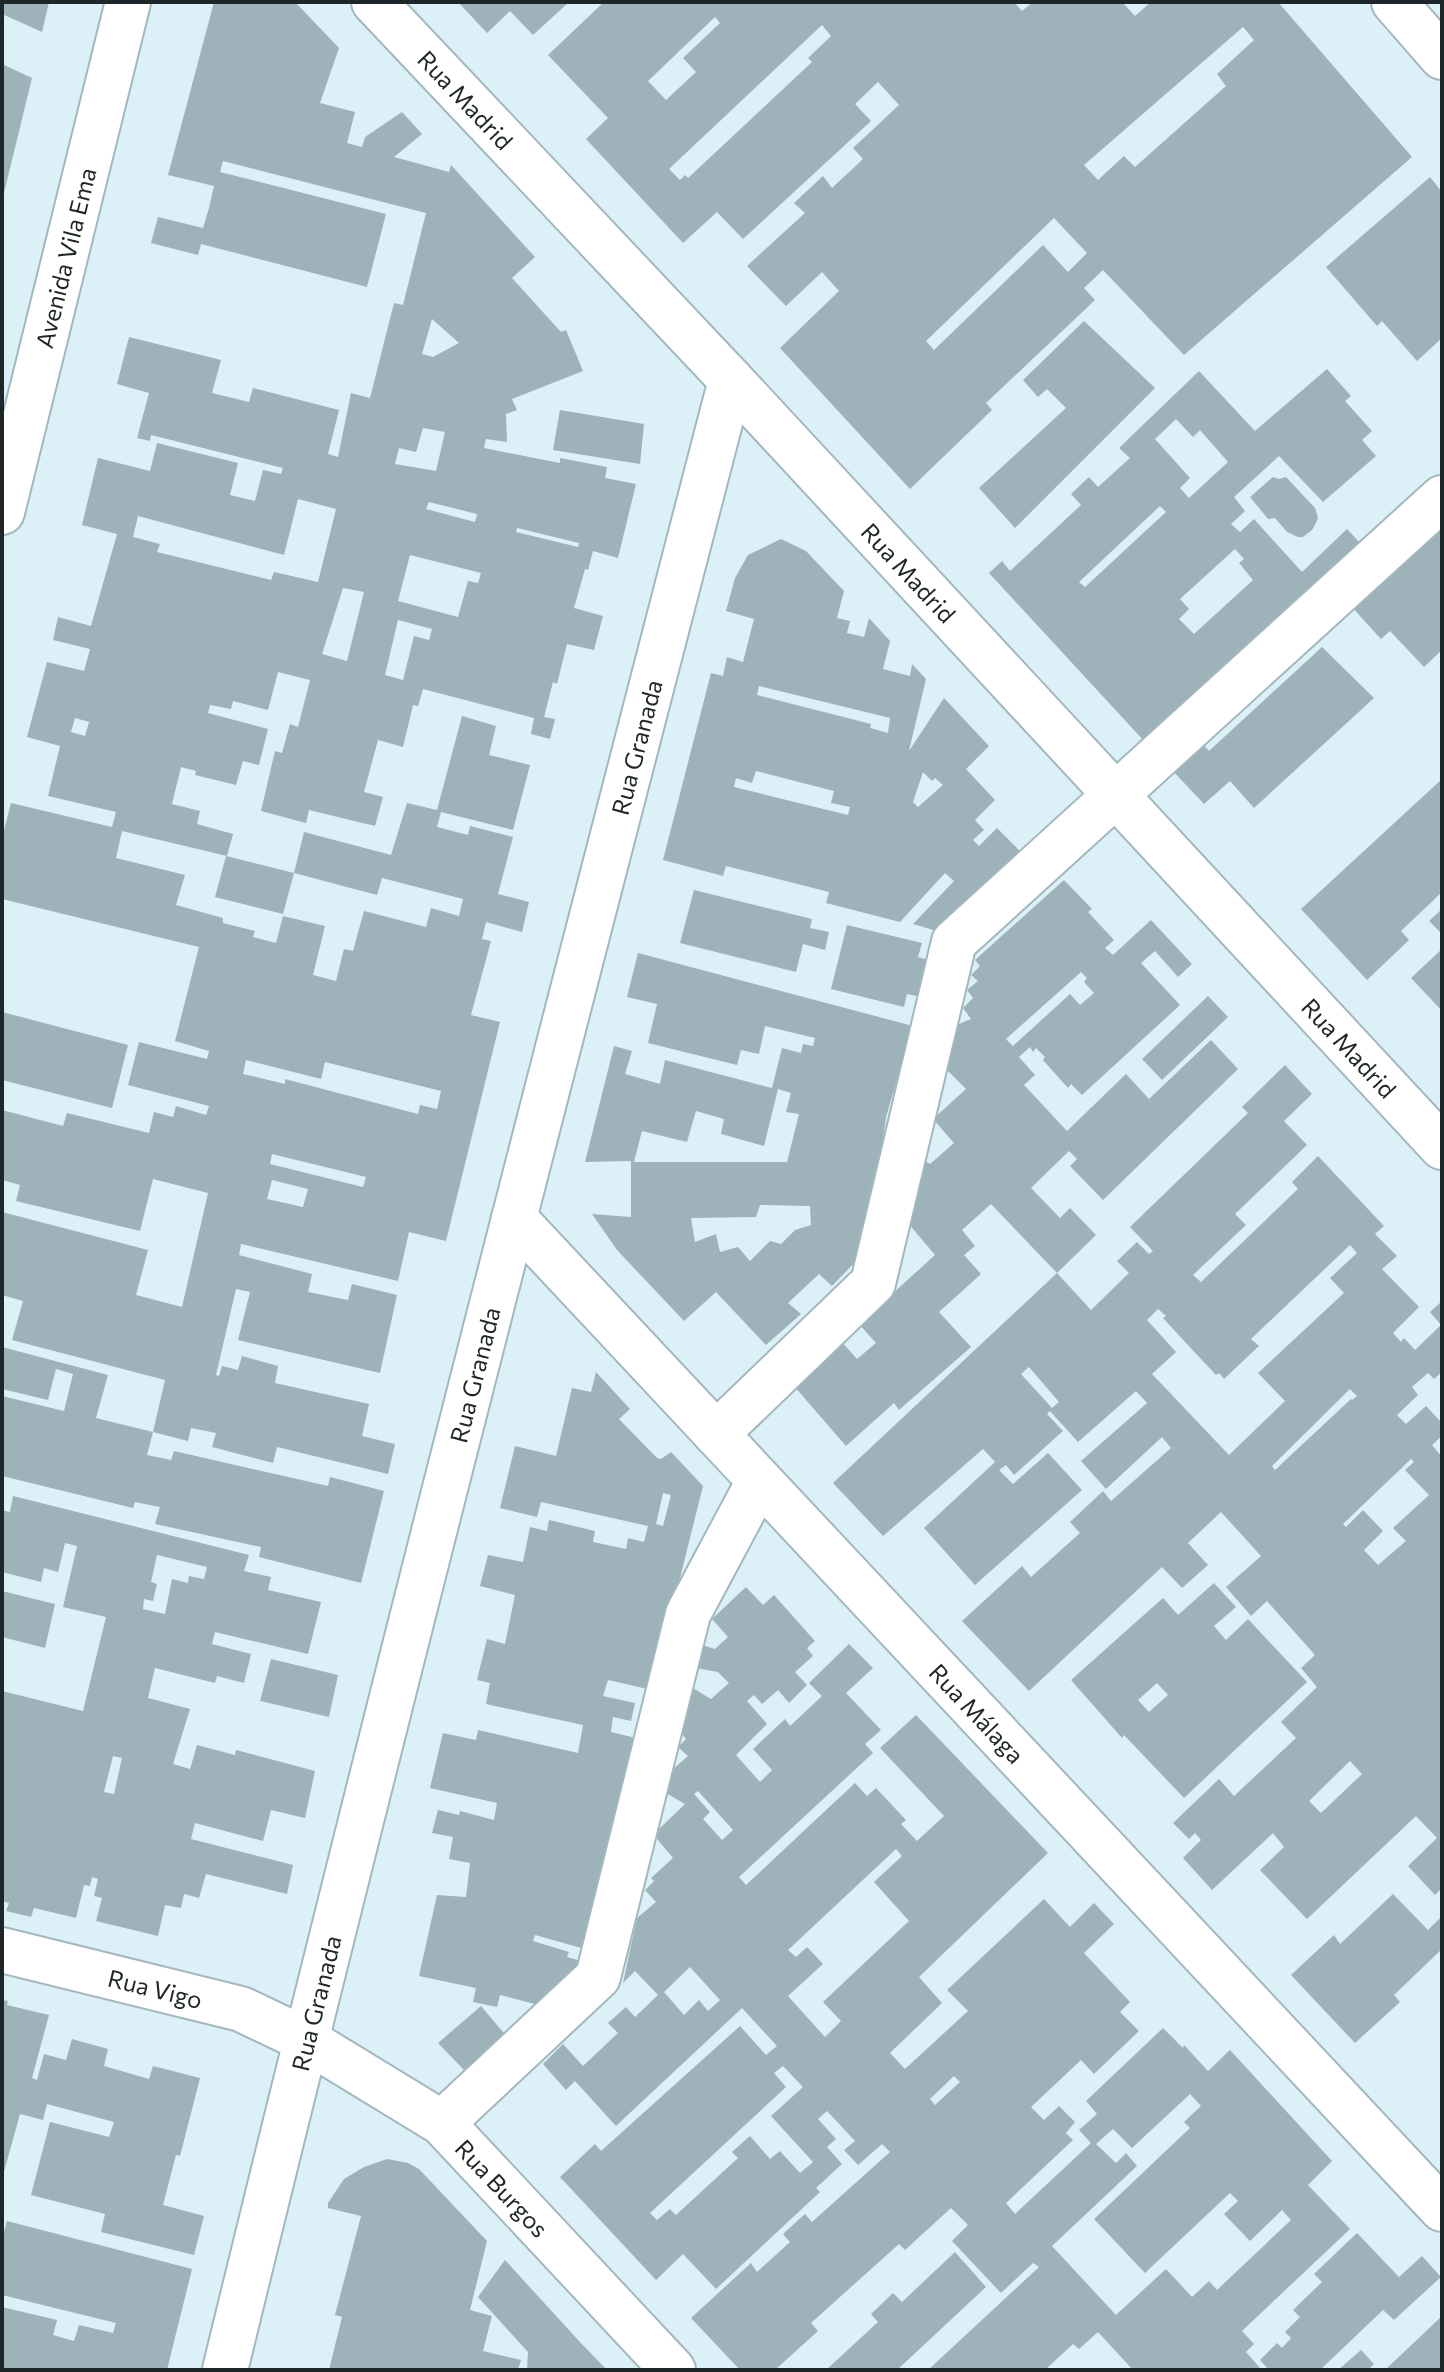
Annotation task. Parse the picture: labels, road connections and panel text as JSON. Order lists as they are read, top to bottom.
{
  "streets": {
    "street": [
      "Rua Madrid",
      "Avenida Vila Ema",
      "Rua Granada",
      "Rua Málaga",
      "Rua Vigo",
      "Rua Burgos"
    ]
  },
  "crossings": [
    ["Rua Madrid", "Rua Granada"],
    ["Rua Granada", "Rua Málaga"],
    ["Rua Granada", "Rua Vigo"],
    ["Rua Granada", "Rua Burgos"],
    ["Rua Vigo", "Rua Burgos"]
  ]
}
